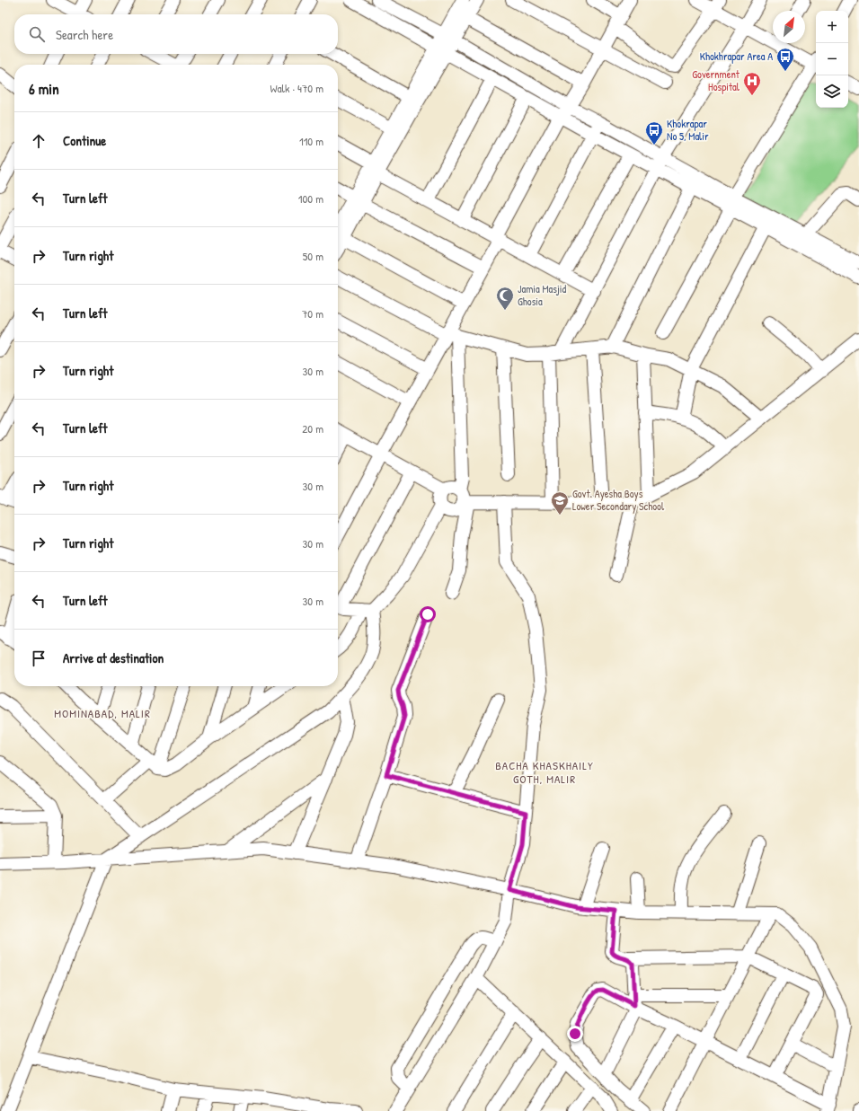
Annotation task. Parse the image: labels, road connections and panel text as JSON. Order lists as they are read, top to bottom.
{
  "districts": ["MOMINABAD, MALIR", "BACHA KHASKHAILY GOTH, MALIR"],
  "places": {
    "bus stop": ["Khokhrapar Area A", "Khokrapar No 5, Malir"],
    "hospital": ["Government Hospital"],
    "mosque": ["Jamia Masjid Ghosia"],
    "school or university": ["Govt. Ayesha Boys Lower Secondary School"]
  },
  "north": "top right",
  "page": {
    "map_buttons": ["+", "−"],
    "search": "Search here",
    "heading": ["6 min", "Walk · 470 m"],
    "list": [
      ["Continue", "110 m"],
      ["Turn left", "100 m"],
      ["Turn right", "50 m"],
      ["Turn left", "70 m"],
      ["Turn right", "30 m"],
      ["Turn left", "20 m"],
      ["Turn right", "30 m"],
      ["Turn right", "30 m"],
      ["Turn left", "30 m"],
      "Arrive at destination"
    ]
  }
}
